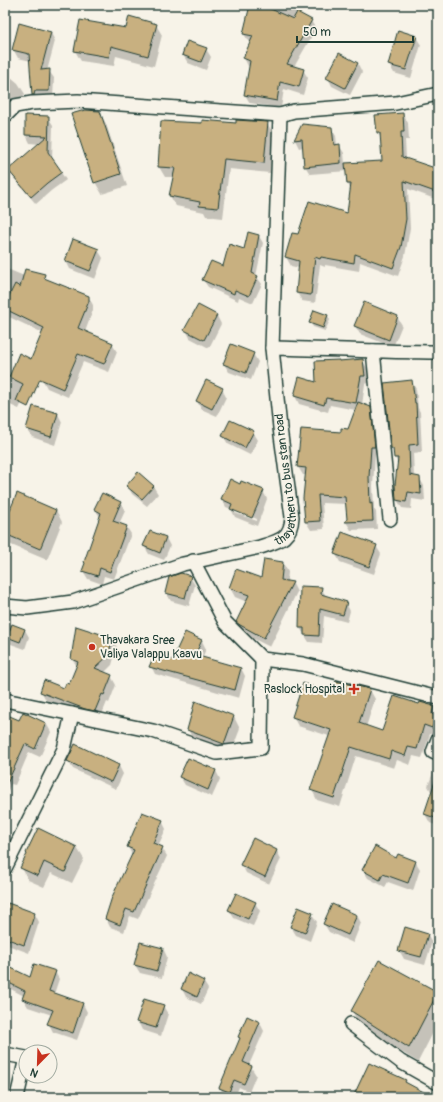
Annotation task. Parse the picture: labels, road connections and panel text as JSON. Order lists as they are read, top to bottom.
{
  "streets": {
    "street": ["thayatheru to bus stan road"]
  },
  "places": {
    "other": ["Thavakara Sree Valiya Valappu Kaavu"],
    "health": ["Raslock Hospital"]
  },
  "scale_bar": "50 m",
  "north": "bottom left"
}
